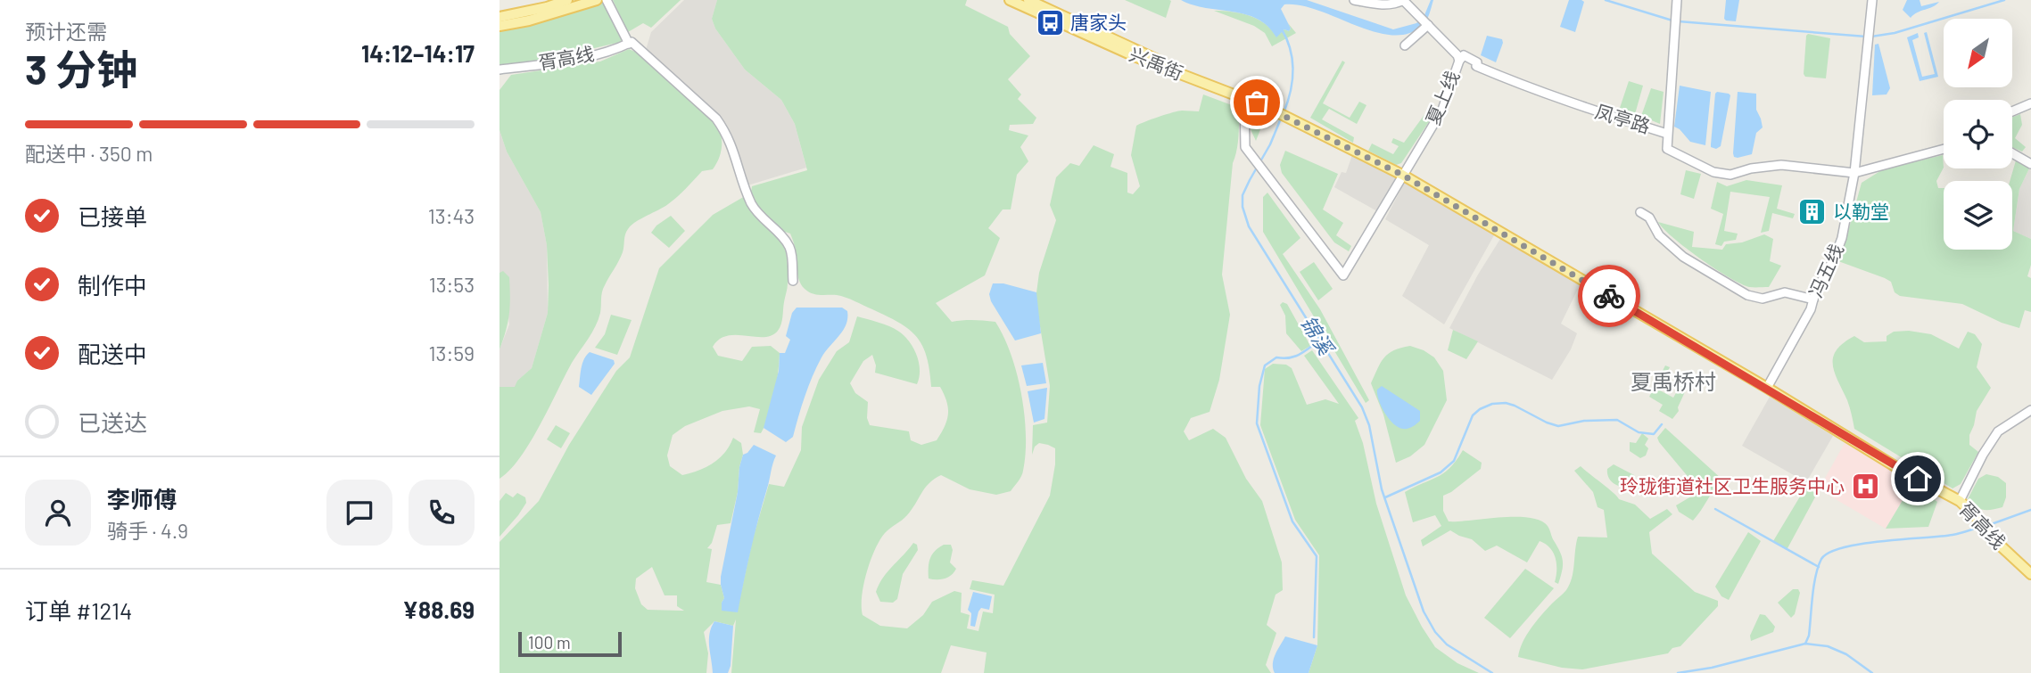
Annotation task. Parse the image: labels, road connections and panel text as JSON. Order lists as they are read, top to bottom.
{
  "streets": {
    "main road": ["胥高线", "兴禹街"],
    "street": ["夏上线", "凤亭路", "冯五线"]
  },
  "crossings": [
    ["胥高线", "兴禹街"],
    ["胥高线", "夏上线"],
    ["胥高线", "冯五线"],
    ["兴禹街", "夏上线"],
    ["夏上线", "凤亭路"],
    ["凤亭路", "冯五线"]
  ],
  "districts": ["夏禹桥村"],
  "water": ["锦溪"],
  "places": {
    "bus stop": ["唐家头"],
    "building": ["以勒堂"],
    "hospital": ["玲珑街道社区卫生服务中心"]
  },
  "scale_bar": "100 m",
  "north": "bottom left",
  "page": {
    "heading": ["3 分钟", "预计还需", "14:12–14:17"],
    "panel": [
      "李师傅",
      "骑手 · 4.9",
      "订单 #1214",
      "¥88.69"
    ],
    "bar": "配送中 · 350 m",
    "list": [
      ["已接单", "13:43"],
      ["制作中", "13:53"],
      ["配送中", "13:59"],
      "已送达"
    ],
    "scale": "100 m"
  }
}
